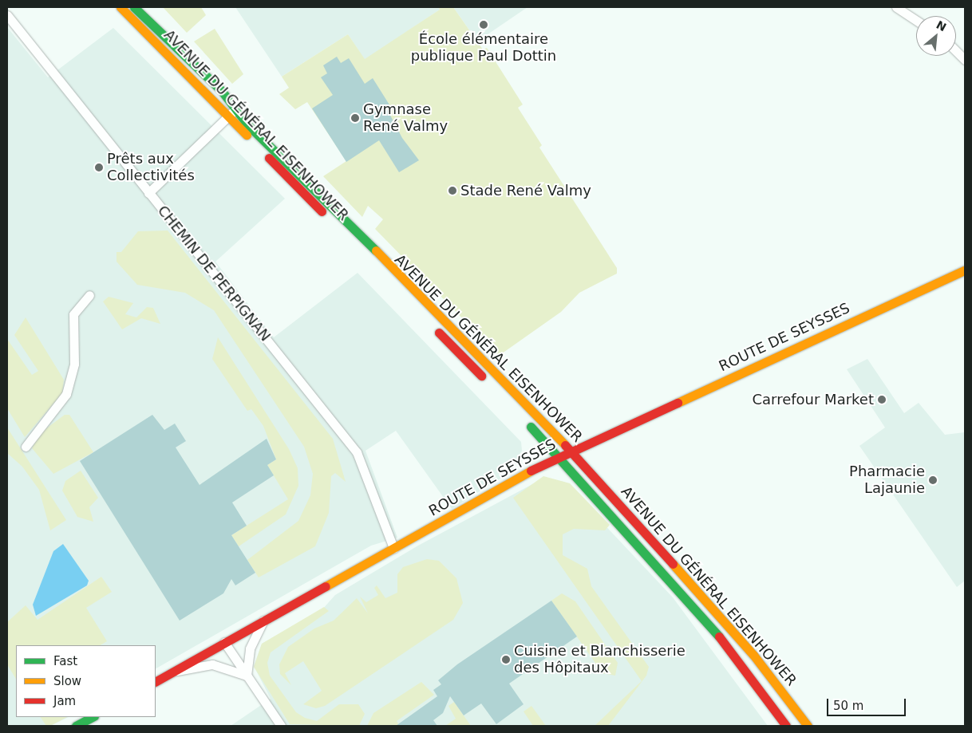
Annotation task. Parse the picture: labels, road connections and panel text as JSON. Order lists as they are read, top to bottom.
{
  "streets": {
    "main road": ["AVENUE DU GÉNÉRAL EISENHOWER", "ROUTE DE SEYSSES"],
    "street": ["CHEMIN DE PERPIGNAN"]
  },
  "crossings": [
    ["AVENUE DU GÉNÉRAL EISENHOWER", "ROUTE DE SEYSSES"],
    ["CHEMIN DE PERPIGNAN", "ROUTE DE SEYSSES"]
  ],
  "places": [
    "École élémentaire publique Paul Dottin",
    "Gymnase René Valmy",
    "Prêts aux Collectivités",
    "Stade René Valmy",
    "Carrefour Market",
    "Pharmacie Lajaunie",
    "Cuisine et Blanchisserie des Hôpitaux"
  ],
  "legend": ["Fast", "Slow", "Jam"],
  "scale_bar": "50 m",
  "north": "top right"
}
